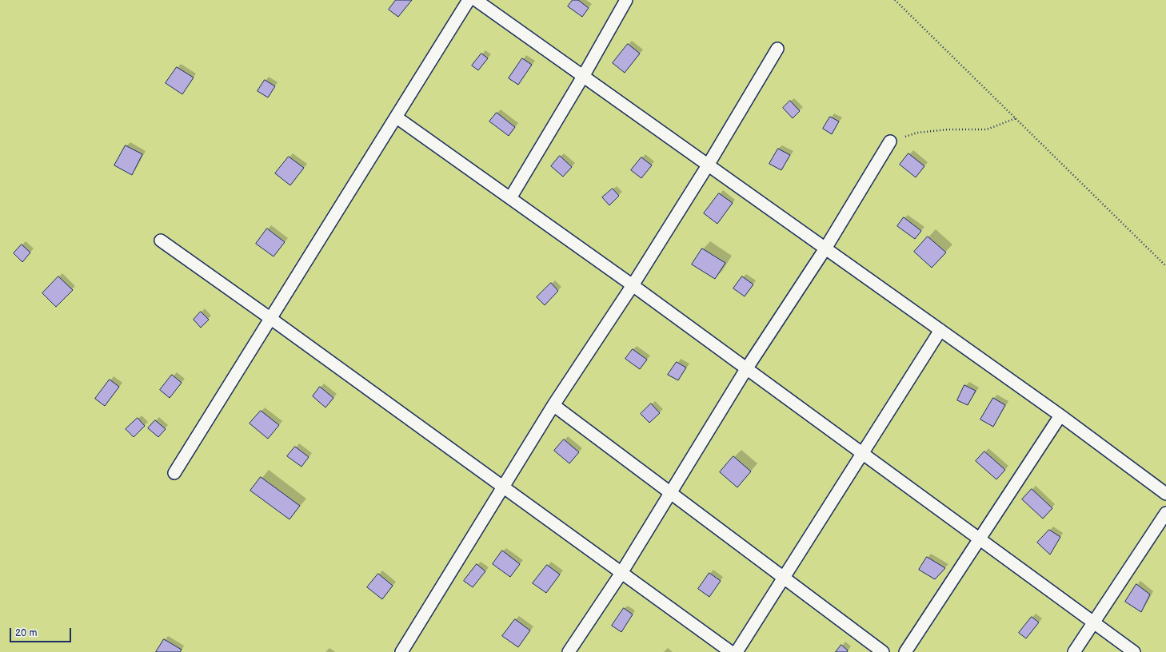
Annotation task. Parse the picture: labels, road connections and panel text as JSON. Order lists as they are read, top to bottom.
{
  "scale_bar": "20 m"
}
